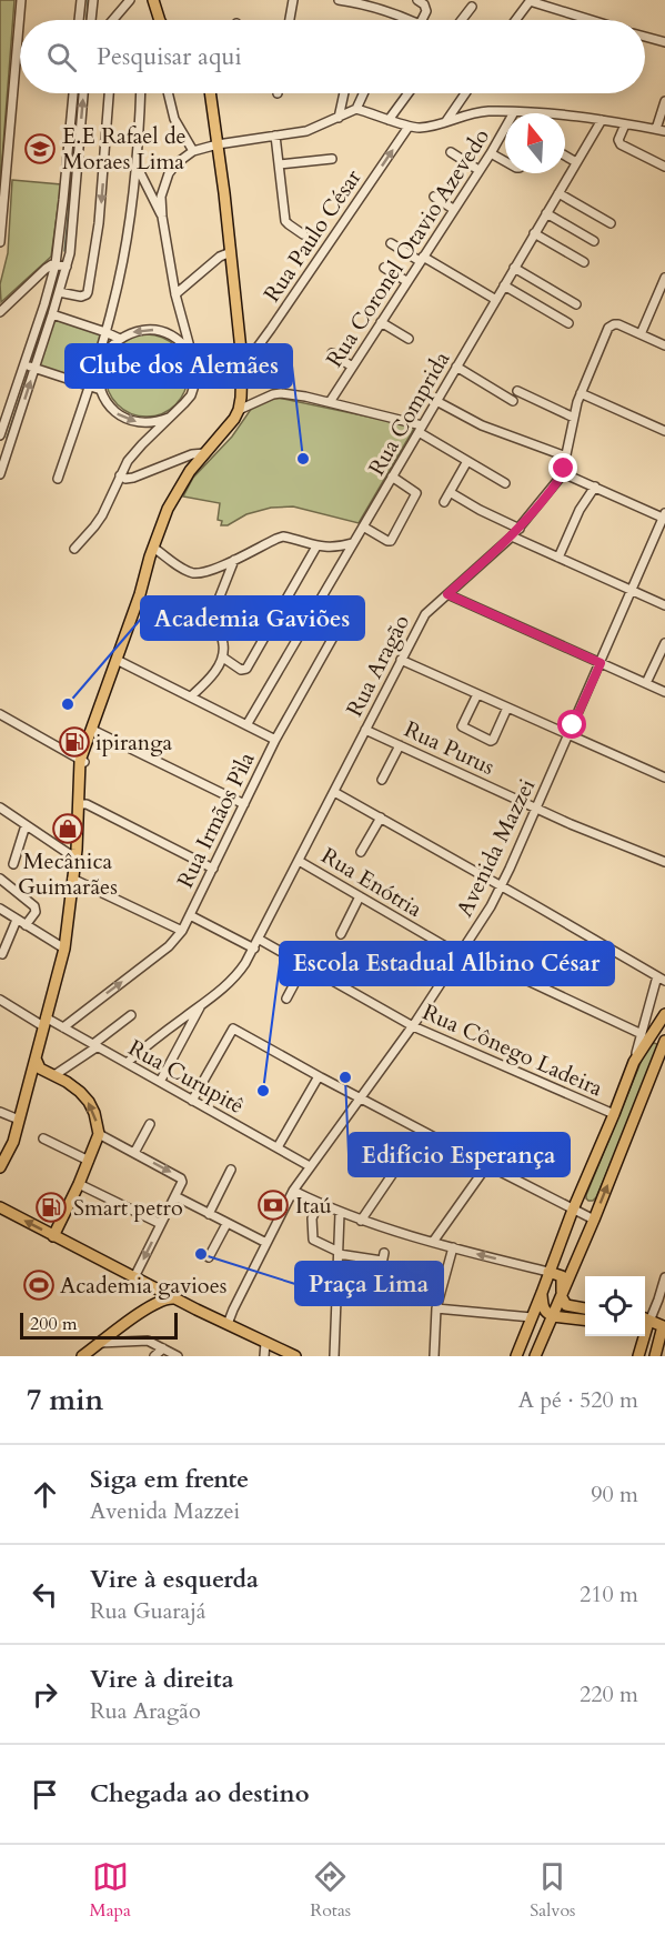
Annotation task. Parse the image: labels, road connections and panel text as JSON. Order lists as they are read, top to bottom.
{
  "streets": {
    "street": [
      "Rua Paulo César",
      "Rua Coronel Otavio Azevedo",
      "Rua Comprida",
      "Rua Aragão",
      "Rua Purus",
      "Rua Irmãos Pìla",
      "Avenida Mazzei",
      "Rua Enótria",
      "Rua Cônego Ladeira",
      "Rua Curupitê"
    ]
  },
  "crossings": [
    ["Rua Comprida", "Rua Irmãos Pìla"],
    ["Rua Aragão", "Rua Purus"],
    ["Rua Aragão", "Rua Enótria"],
    ["Rua Aragão", "Rua Cônego Ladeira"],
    ["Rua Aragão", "Rua Curupitê"],
    ["Rua Purus", "Avenida Mazzei"],
    ["Rua Irmãos Pìla", "Rua Curupitê"],
    ["Avenida Mazzei", "Rua Enótria"],
    ["Avenida Mazzei", "Rua Cônego Ladeira"],
    ["Avenida Mazzei", "Rua Curupitê"]
  ],
  "one_way": ["Rua Paulo César"],
  "places": {
    "school or university": ["E.E Rafael de Moraes Lima"],
    "other": [
      "Clube dos Alemães",
      "Academia Gaviões",
      "Edifício Esperança",
      "Escola Estadual Albino César",
      "Praça Lima"
    ],
    "fuel station": ["ipiranga", "Smart petro"],
    "shop": ["Mecânica Guimarães"],
    "bank": ["Itaú"],
    "sports": ["Academia gavioes"]
  },
  "scale_bar": "200 m",
  "north": "top",
  "page": {
    "search": "Pesquisar aqui",
    "scale": "200 m",
    "heading": ["7 min", "A pé · 520 m"],
    "list": [
      ["Siga em frente", "Avenida Mazzei", "90 m"],
      ["Vire à esquerda", "Rua Guarajá", "210 m"],
      ["Vire à direita", "Rua Aragão", "220 m"],
      "Chegada ao destino"
    ],
    "nav": ["Mapa", "Rotas", "Salvos"]
  }
}
